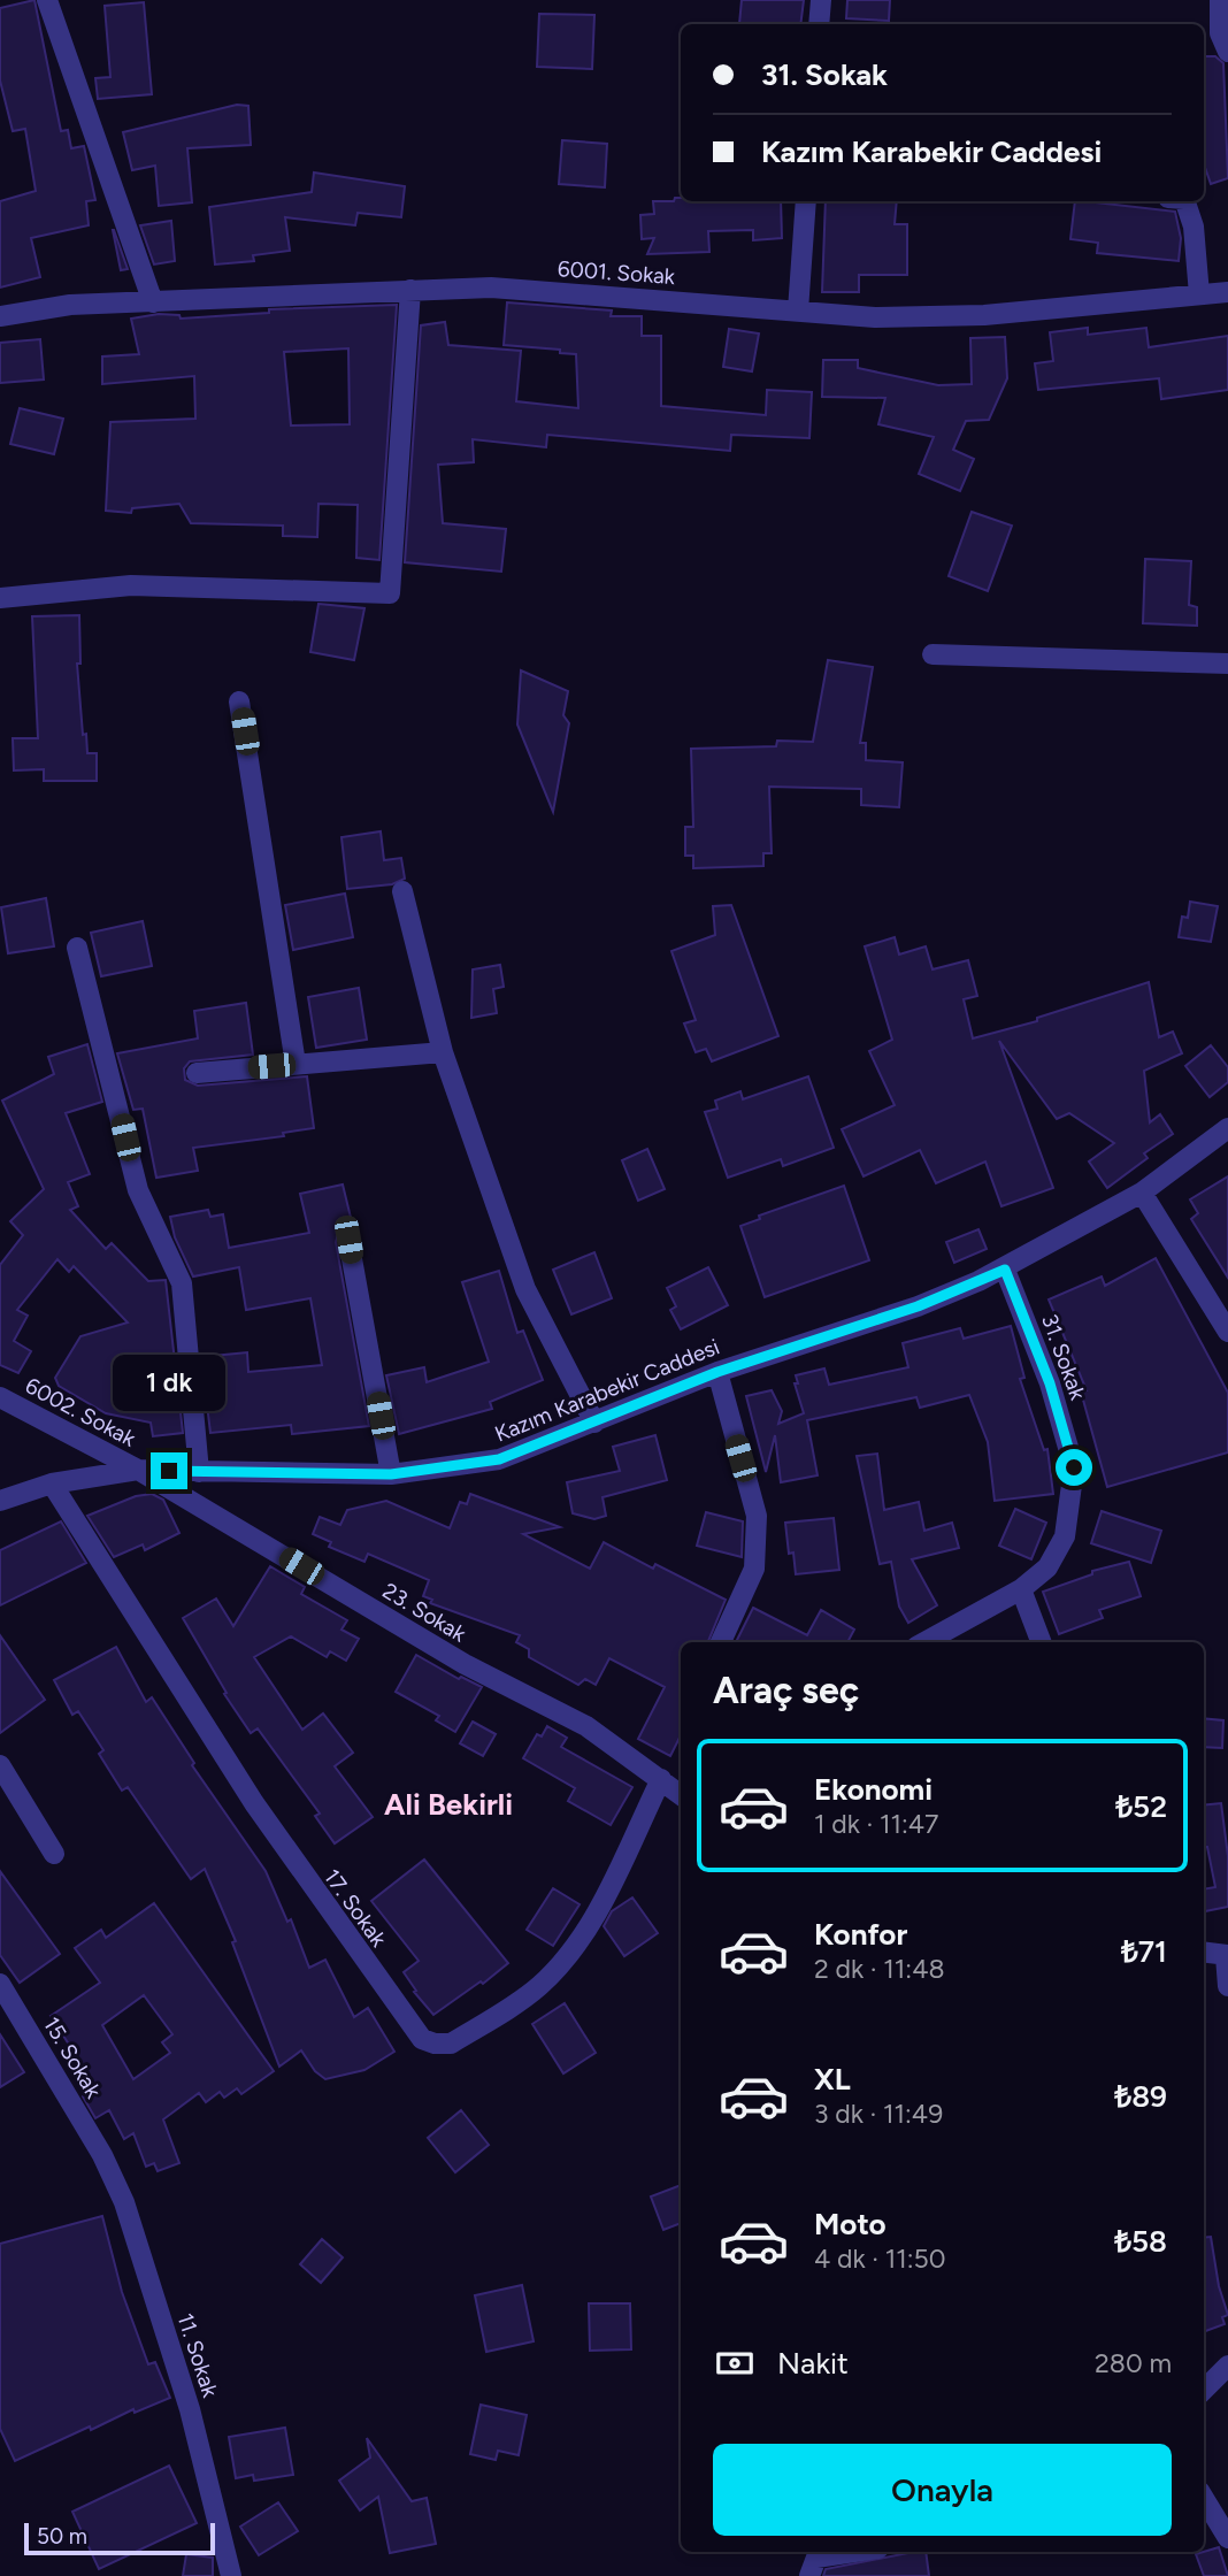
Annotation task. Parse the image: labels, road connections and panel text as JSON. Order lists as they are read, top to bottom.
{
  "streets": {
    "street": [
      "6001. Sokak",
      "31. Sokak",
      "Kazım Karabekir Caddesi",
      "6002. Sokak",
      "23. Sokak",
      "17. Sokak",
      "15. Sokak",
      "11. Sokak"
    ]
  },
  "crossings": [
    ["31. Sokak", "Kazım Karabekir Caddesi"],
    ["Kazım Karabekir Caddesi", "6002. Sokak"],
    ["Kazım Karabekir Caddesi", "23. Sokak"],
    ["Kazım Karabekir Caddesi", "17. Sokak"],
    ["6002. Sokak", "23. Sokak"],
    ["23. Sokak", "17. Sokak"],
    ["15. Sokak", "11. Sokak"]
  ],
  "districts": ["Ali Bekirli"],
  "scale_bar": "50 m",
  "page": {
    "banner": ["31. Sokak", "Kazım Karabekir Caddesi"],
    "bubble": "1 dk",
    "heading": "Araç seç",
    "list": [
      {
        "name": "Ekonomi",
        "note": "1 dk · 11:47",
        "value": "₺52"
      },
      {
        "name": "Konfor",
        "note": "2 dk · 11:48",
        "value": "₺71"
      },
      {
        "name": "XL",
        "note": "3 dk · 11:49",
        "value": "₺89"
      },
      {
        "name": "Moto",
        "note": "4 dk · 11:50",
        "value": "₺58"
      }
    ],
    "pay": ["Nakit", "280 m"],
    "buttons": "Onayla",
    "scale": "50 m"
  }
}
